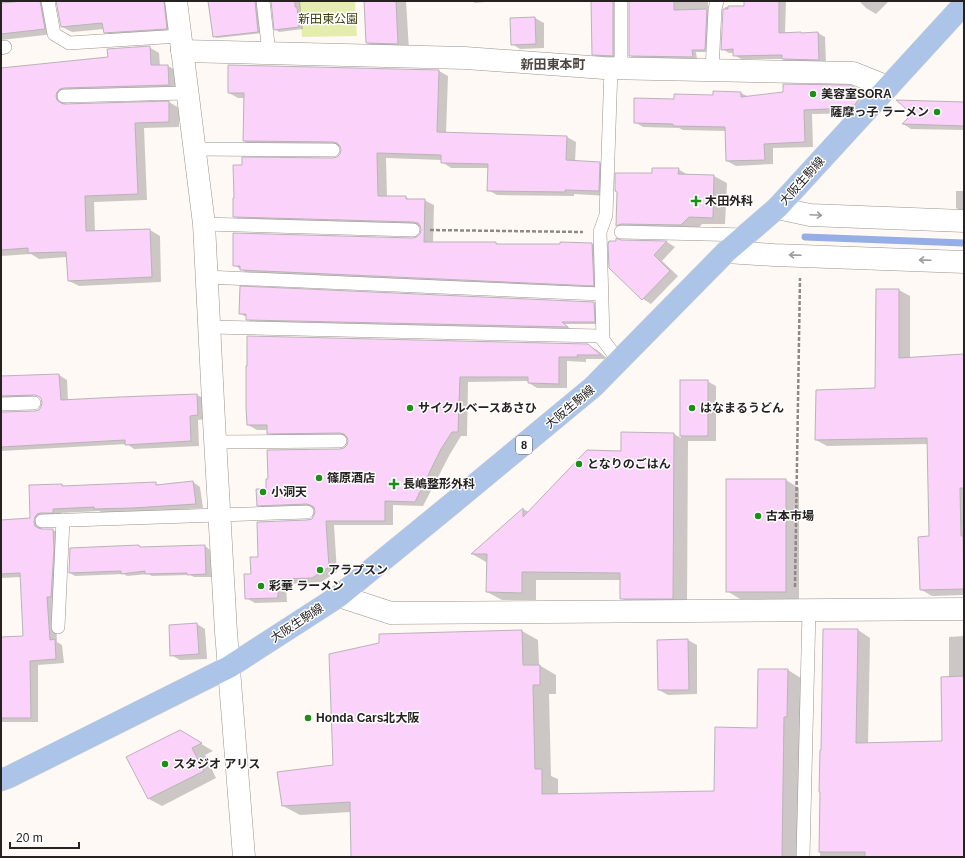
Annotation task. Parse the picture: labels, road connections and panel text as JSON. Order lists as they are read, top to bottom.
{
  "streets": {
    "main road": ["大阪生駒線", "8"]
  },
  "districts": ["新田東本町"],
  "parks": ["新田東公園"],
  "places": {
    "other": [
      "美容室SORA",
      "薩摩っ子 ラーメン",
      "サイクルベースあさひ",
      "はなまるうどん",
      "となりのごはん",
      "篠原酒店",
      "小洞天",
      "古本市場",
      "アラプスン",
      "彩華 ラーメン",
      "Honda Cars北大阪",
      "スタジオ アリス"
    ],
    "health": ["木田外科", "長嶋整形外科"]
  },
  "scale_bar": "20 m"
}
